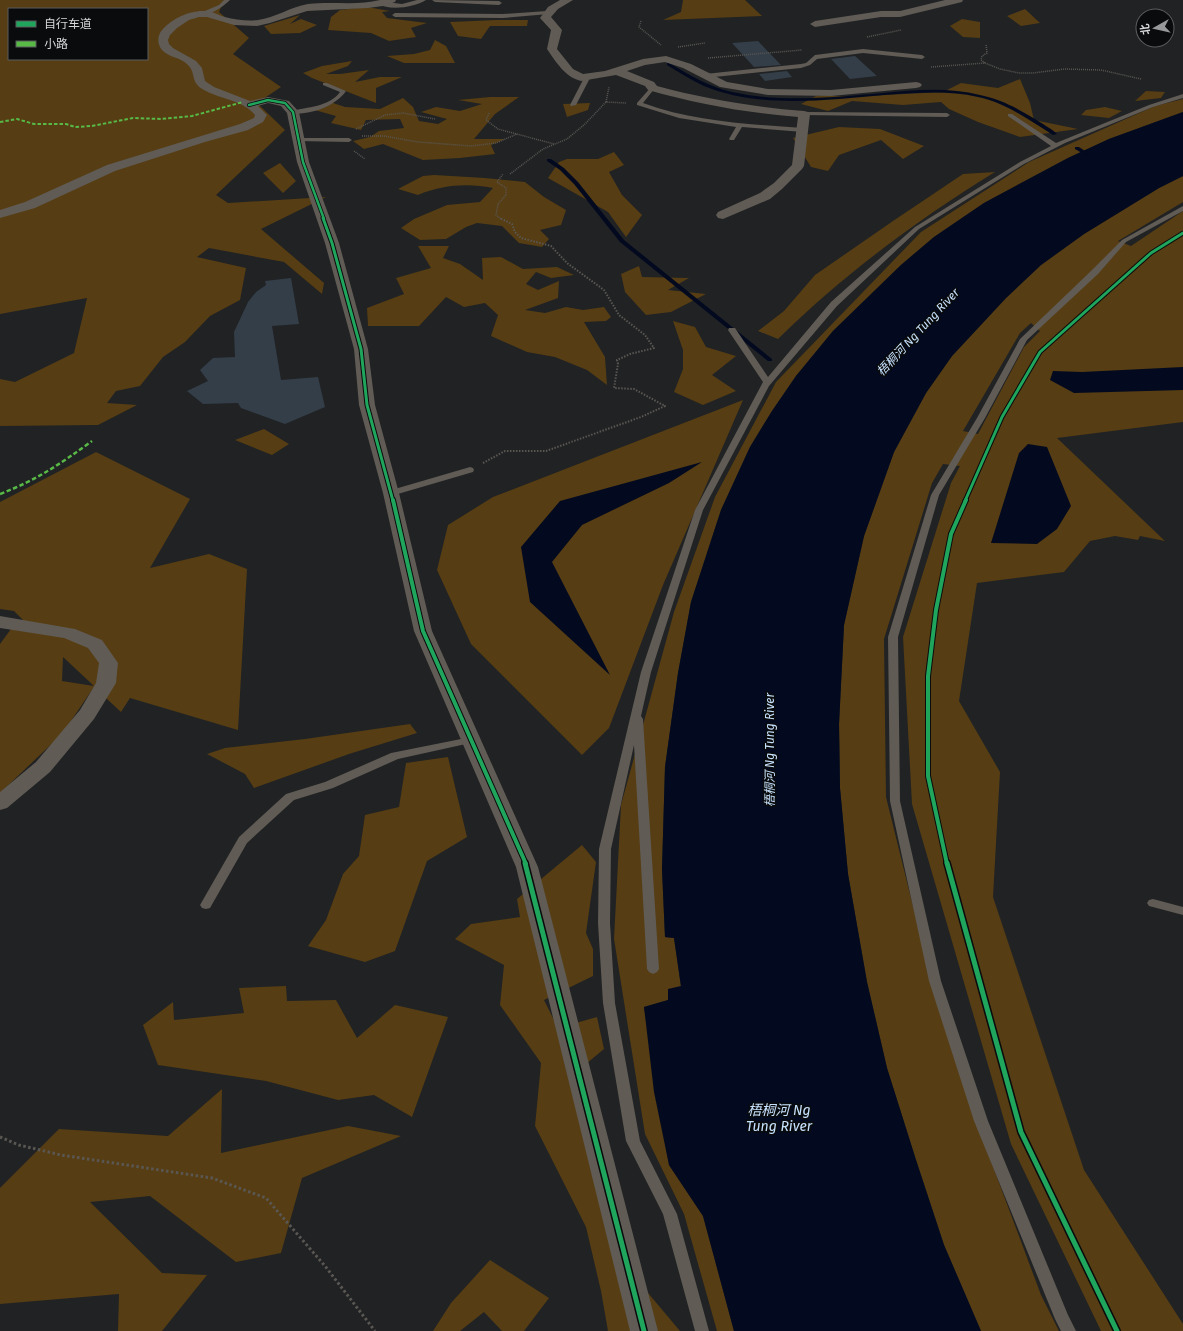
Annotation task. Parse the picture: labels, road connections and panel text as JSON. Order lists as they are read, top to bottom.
{
  "water": ["梧桐河 Ng Tung River"],
  "legend": ["自行车道", "小路"],
  "north": "left"
}
